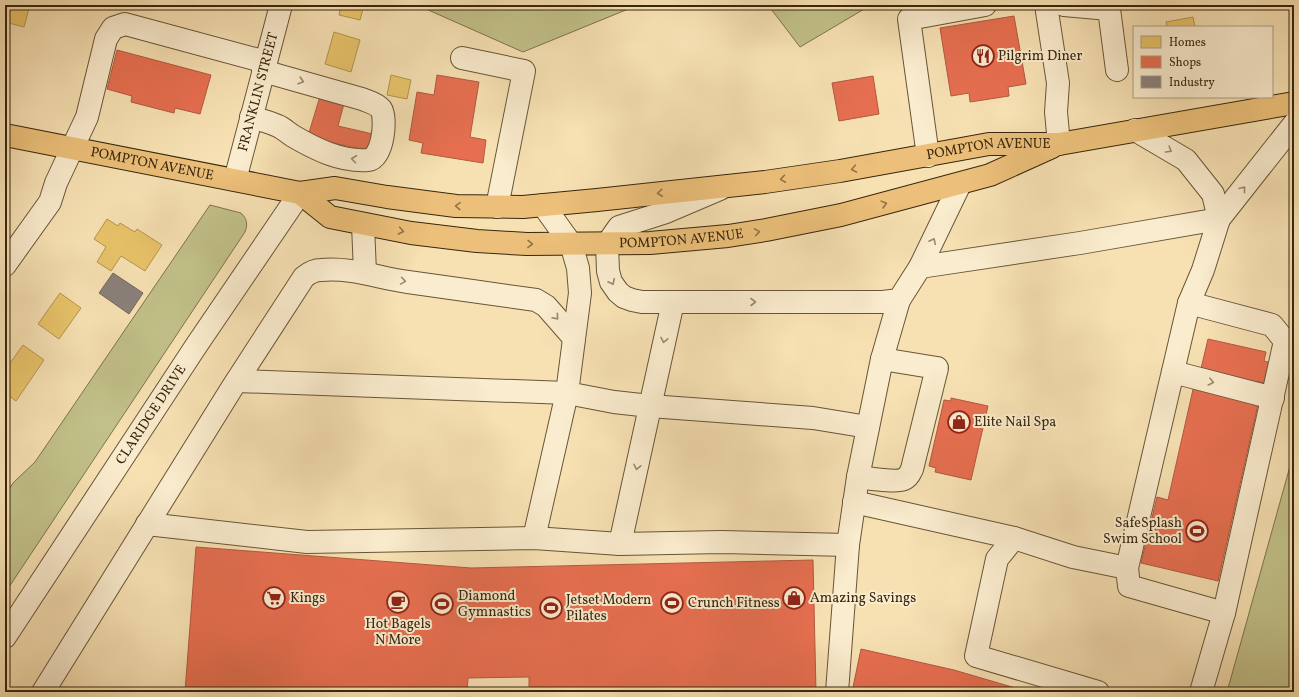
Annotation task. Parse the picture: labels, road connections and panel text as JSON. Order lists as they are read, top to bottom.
{
  "streets": {
    "main road": ["POMPTON AVENUE"],
    "street": ["FRANKLIN STREET", "CLARIDGE DRIVE"]
  },
  "crossings": [
    ["FRANKLIN STREET", "POMPTON AVENUE"],
    ["POMPTON AVENUE", "CLARIDGE DRIVE"]
  ],
  "places": {
    "restaurant": ["Pilgrim Diner"],
    "shop": ["Elite Nail Spa", "Amazing Savings"],
    "sports": [
      "SafeSplash Swim School",
      "Crunch Fitness",
      "Diamond Gymnastics",
      "Jetset Modern Pilates"
    ],
    "supermarket": ["Kings"],
    "cafe": ["Hot Bagels N More"]
  },
  "legend": ["Homes", "Shops", "Industry"]
}
